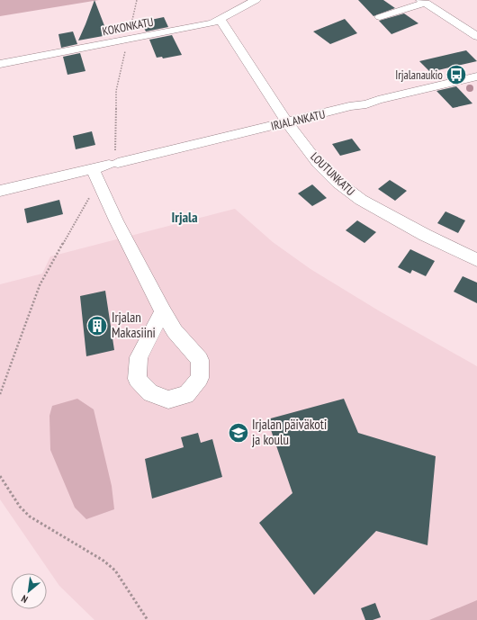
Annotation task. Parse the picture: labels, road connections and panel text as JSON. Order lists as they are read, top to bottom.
{
  "streets": {
    "street": ["KOKONKATU", "IRJALANKATU", "LOUTUNKATU"]
  },
  "crossings": [
    ["KOKONKATU", "LOUTUNKATU"],
    ["IRJALANKATU", "LOUTUNKATU"]
  ],
  "districts": ["Irjala"],
  "places": {
    "bus stop": ["Irjalanaukio"],
    "building": ["Irjalan Makasiini"],
    "school or university": ["Irjalan päiväkoti ja koulu"]
  },
  "north": "bottom left"
}
